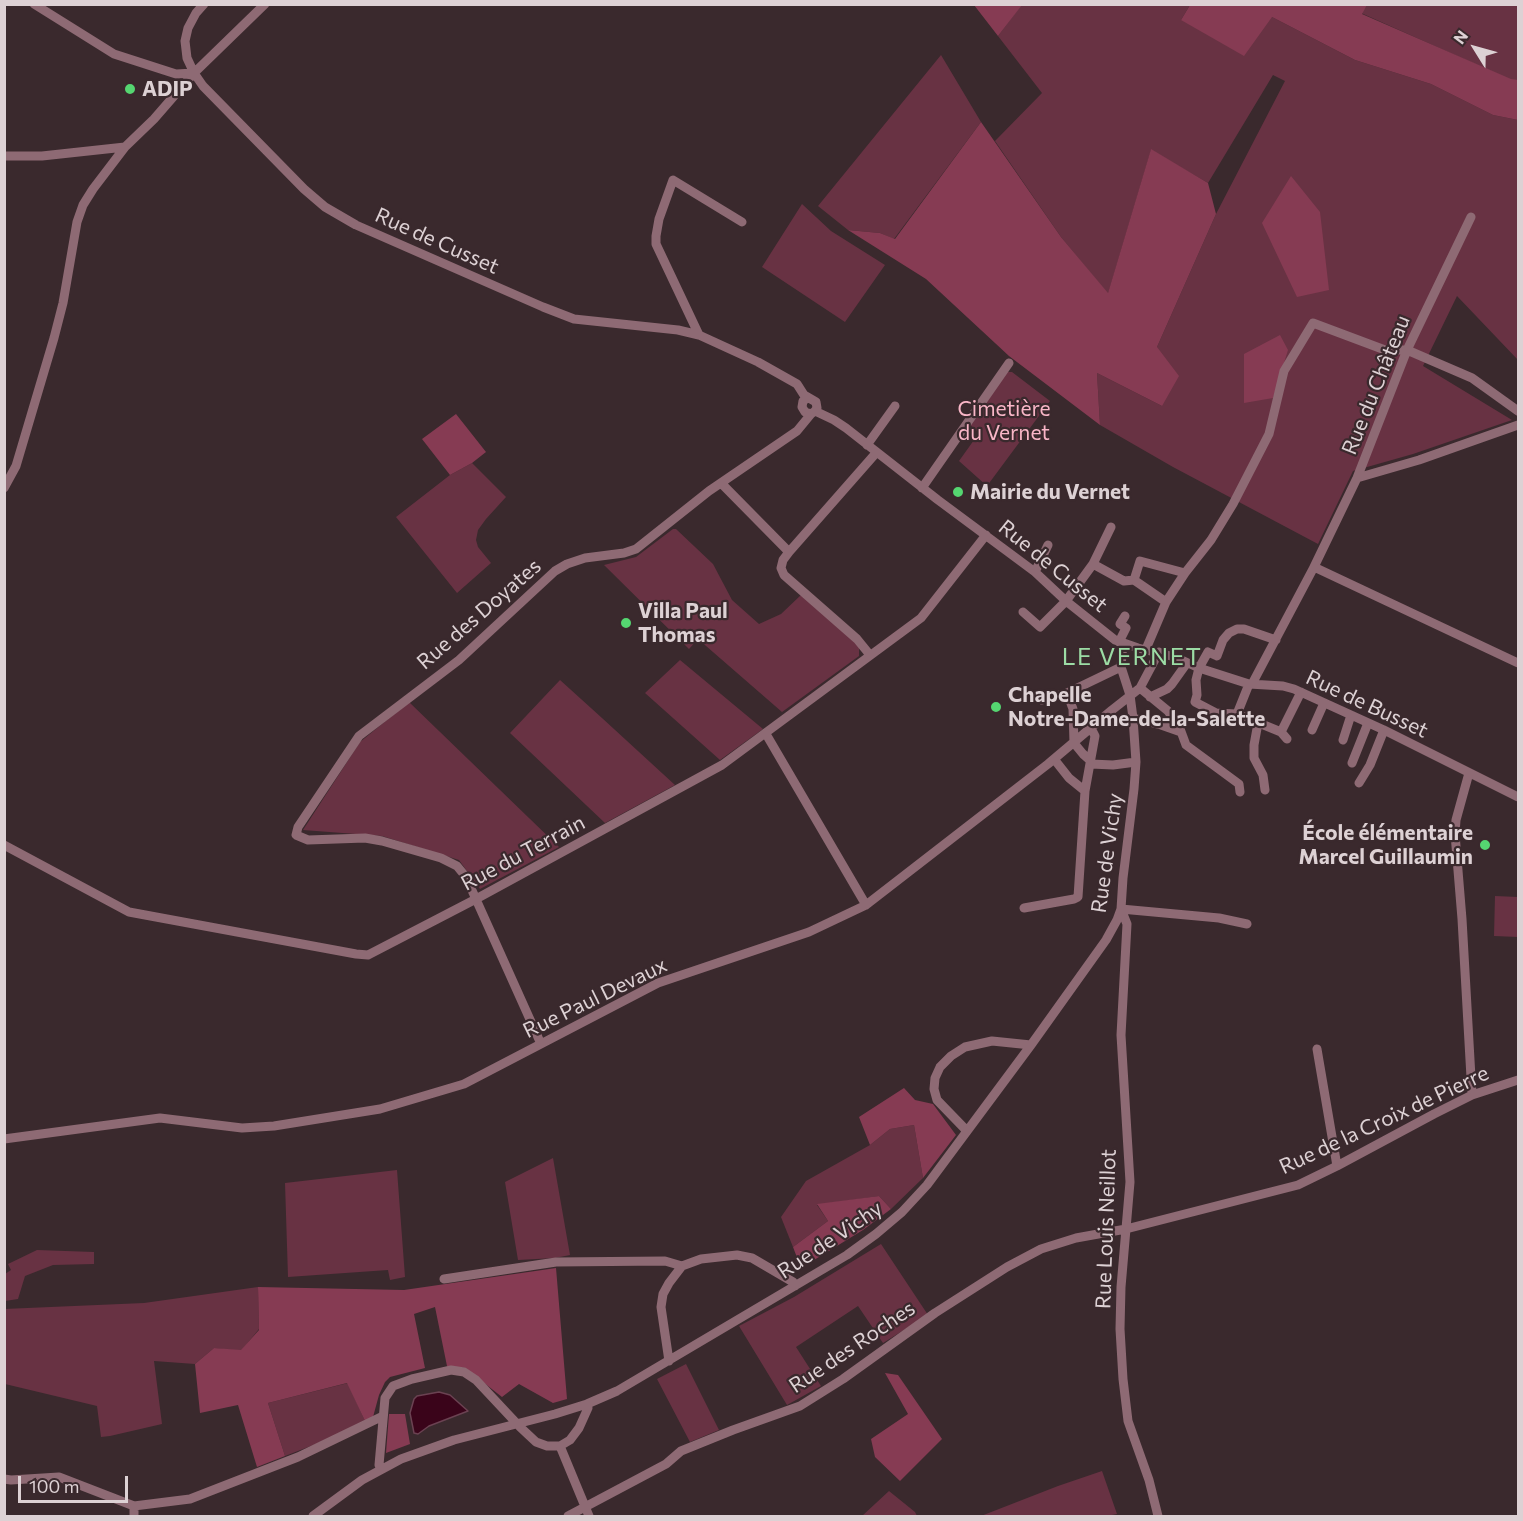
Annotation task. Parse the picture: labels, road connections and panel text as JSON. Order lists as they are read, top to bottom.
{
  "streets": {
    "street": [
      "Rue de Cusset",
      "Rue du Château",
      "Rue des Doyates",
      "Rue de Busset",
      "Rue du Terrain",
      "Rue de Vichy",
      "Rue Paul Devaux",
      "Rue de la Croix de Pierre",
      "Rue Louis Neillot",
      "Rue des Roches"
    ]
  },
  "crossings": [
    ["Rue de Cusset", "Rue des Doyates"],
    ["Rue de Cusset", "Rue de Busset"],
    ["Rue de Cusset", "Rue du Terrain"],
    ["Rue du Château", "Rue de Busset"],
    ["Rue des Doyates", "Rue du Terrain"],
    ["Rue de Vichy", "Rue Paul Devaux"],
    ["Rue de Vichy", "Rue Louis Neillot"],
    ["Rue de la Croix de Pierre", "Rue Louis Neillot"],
    ["Rue de la Croix de Pierre", "Rue des Roches"],
    ["Rue Louis Neillot", "Rue des Roches"]
  ],
  "districts": ["LE VERNET"],
  "parks": ["Cimetière du Vernet"],
  "places": [
    "ADIP",
    "Mairie du Vernet",
    "Villa Paul Thomas",
    "Chapelle Notre-Dame-de-la-Salette",
    "École élémentaire Marcel Guillaumin"
  ],
  "scale_bar": "100 m",
  "north": "top left"
}
